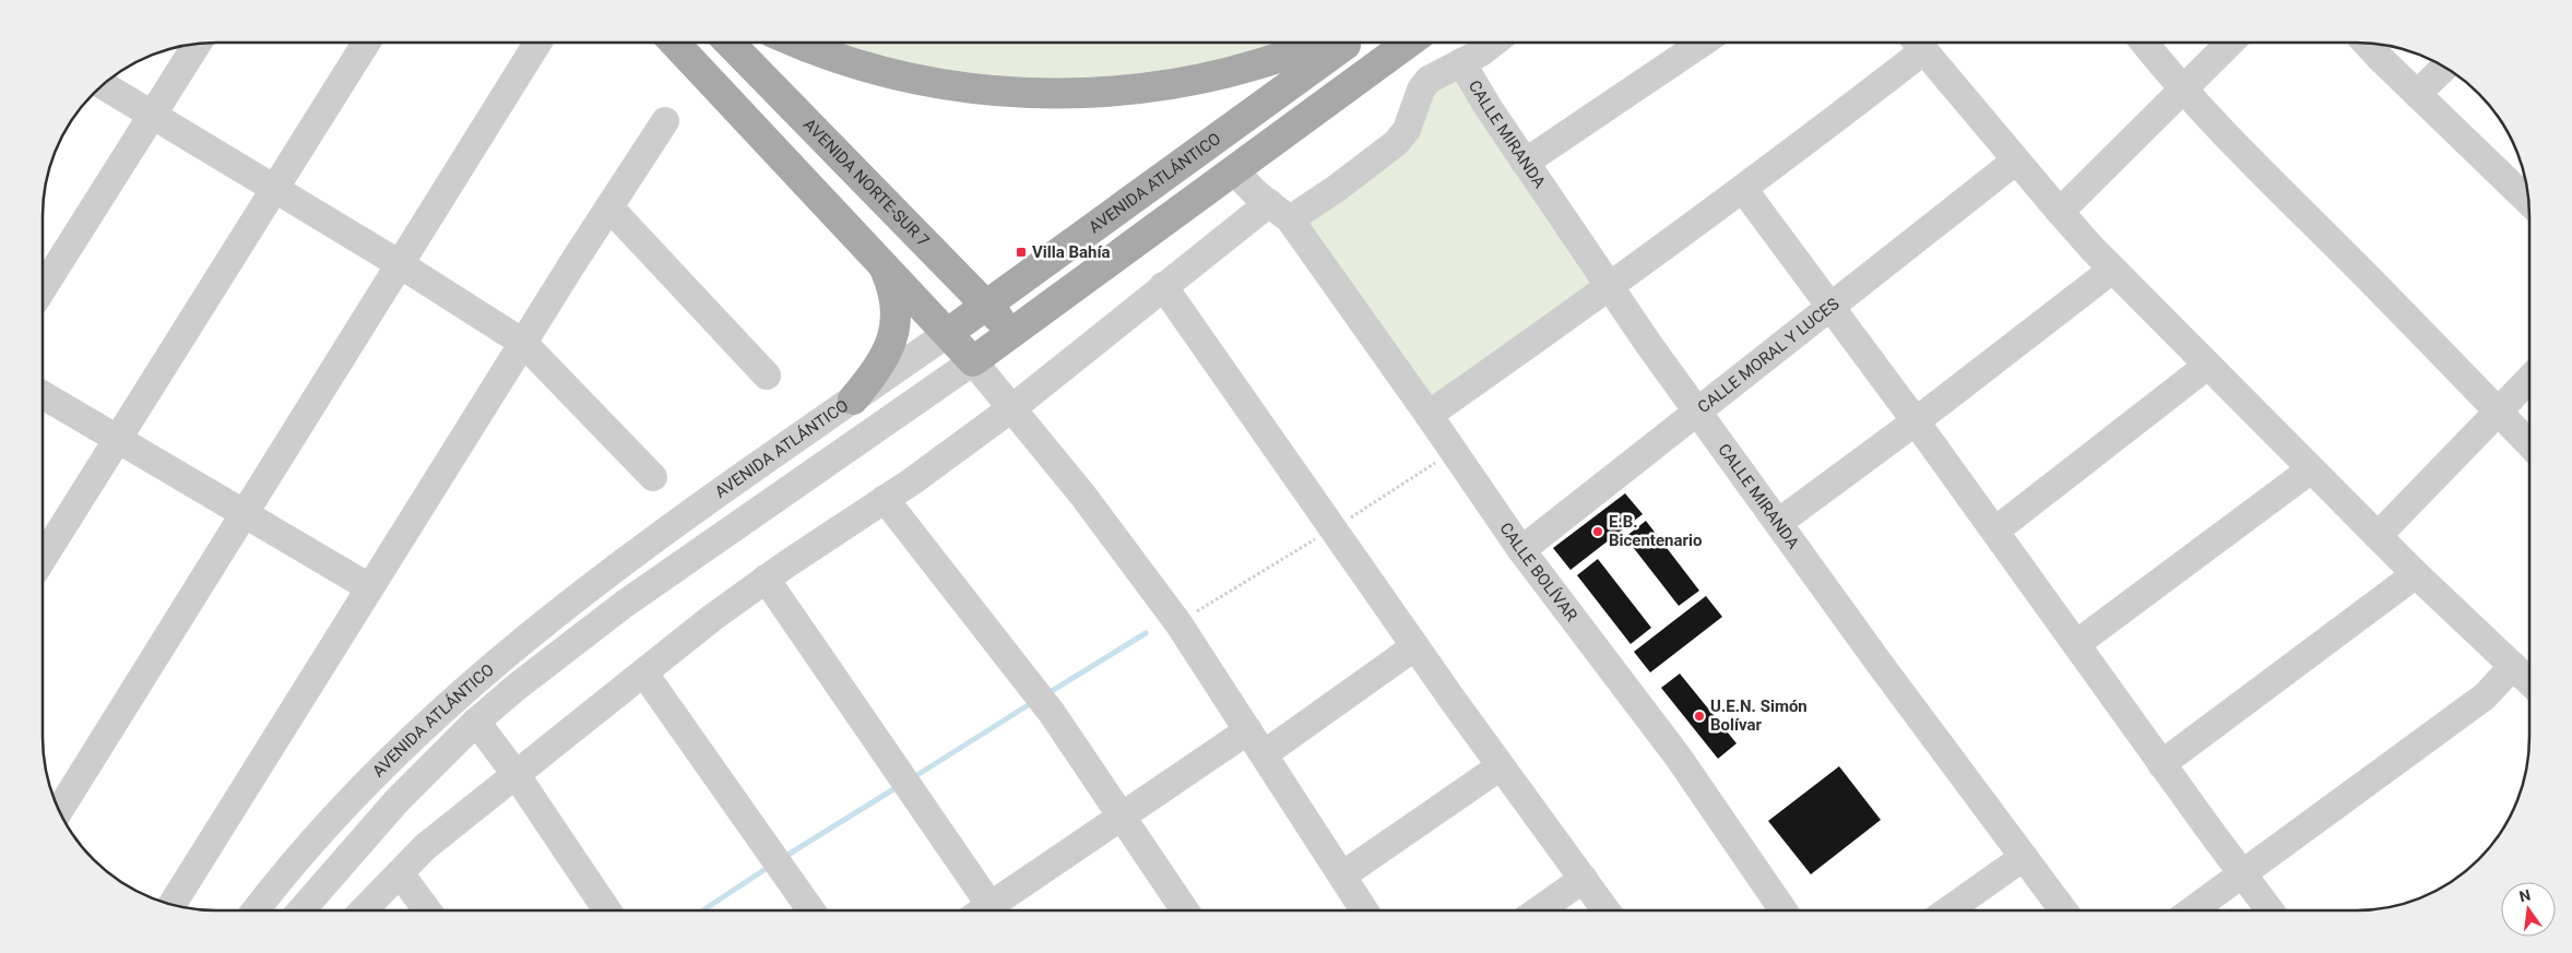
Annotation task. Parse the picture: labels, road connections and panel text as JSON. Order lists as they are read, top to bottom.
{
  "streets": {
    "main road": ["AVENIDA NORTE-SUR 7", "AVENIDA ATLÁNTICO"],
    "street": ["CALLE MIRANDA", "CALLE MORAL Y LUCES", "CALLE BOLÍVAR"]
  },
  "crossings": [
    ["CALLE MIRANDA", "CALLE MORAL Y LUCES"],
    ["AVENIDA NORTE-SUR 7", "AVENIDA ATLÁNTICO"],
    ["CALLE MORAL Y LUCES", "CALLE BOLÍVAR"]
  ],
  "places": {
    "transit": ["Villa Bahía"],
    "other": ["E.B. Bicentenario", "U.E.N. Simón Bolívar"]
  },
  "north": "top"
}
